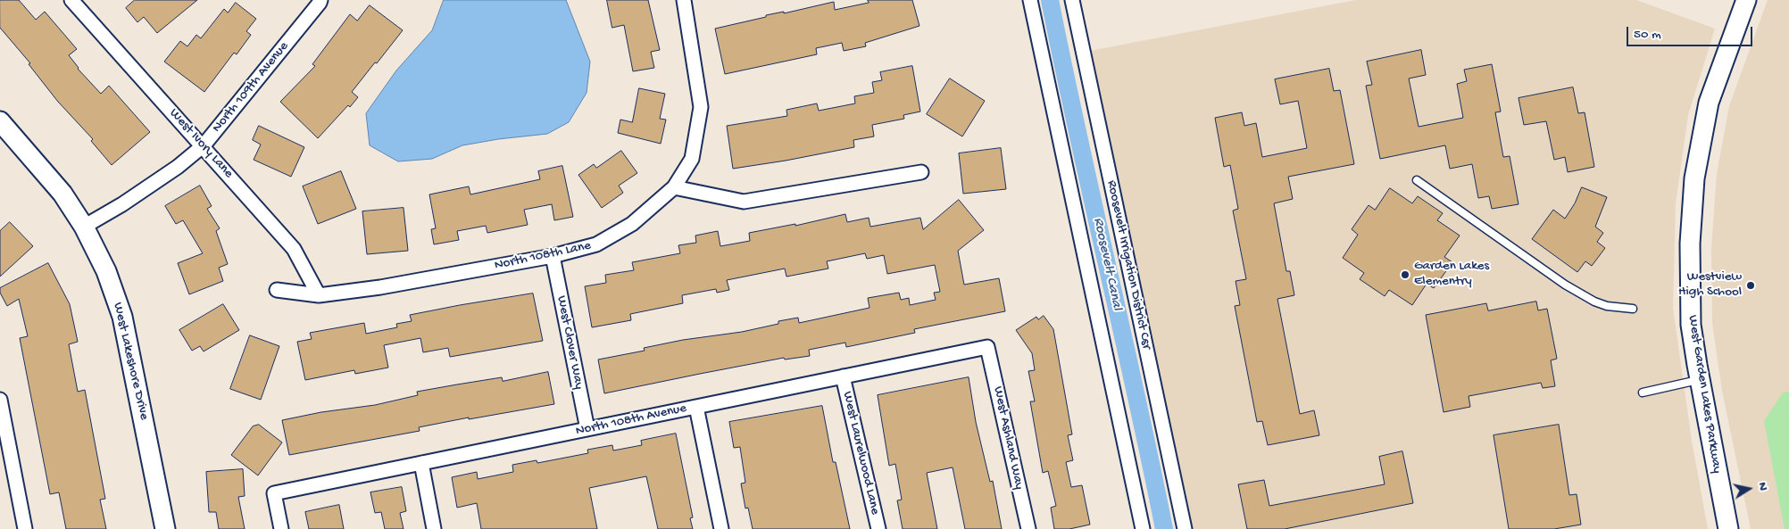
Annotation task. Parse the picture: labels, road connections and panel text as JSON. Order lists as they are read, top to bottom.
{
  "streets": {
    "street": [
      "North 109th Avenue",
      "West Ivory Lane",
      "North 108th Lane",
      "Roosevelt Irrigation District Csr",
      "West Clover Way",
      "West Lakeshore Drive",
      "West Garden Lakes Parkway",
      "North 108th Avenue",
      "West Ashland Way",
      "West Laurelwood Lane"
    ]
  },
  "crossings": [
    ["North 109th Avenue", "West Ivory Lane"],
    ["North 109th Avenue", "West Lakeshore Drive"],
    ["West Ivory Lane", "North 108th Lane"],
    ["North 108th Lane", "West Clover Way"],
    ["West Clover Way", "North 108th Avenue"],
    ["North 108th Avenue", "West Ashland Way"],
    ["North 108th Avenue", "West Laurelwood Lane"]
  ],
  "water": ["Roosevelt Canal"],
  "places": ["Garden Lakes Elementry", "Westview High School"],
  "scale_bar": "50 m",
  "north": "right"
}
